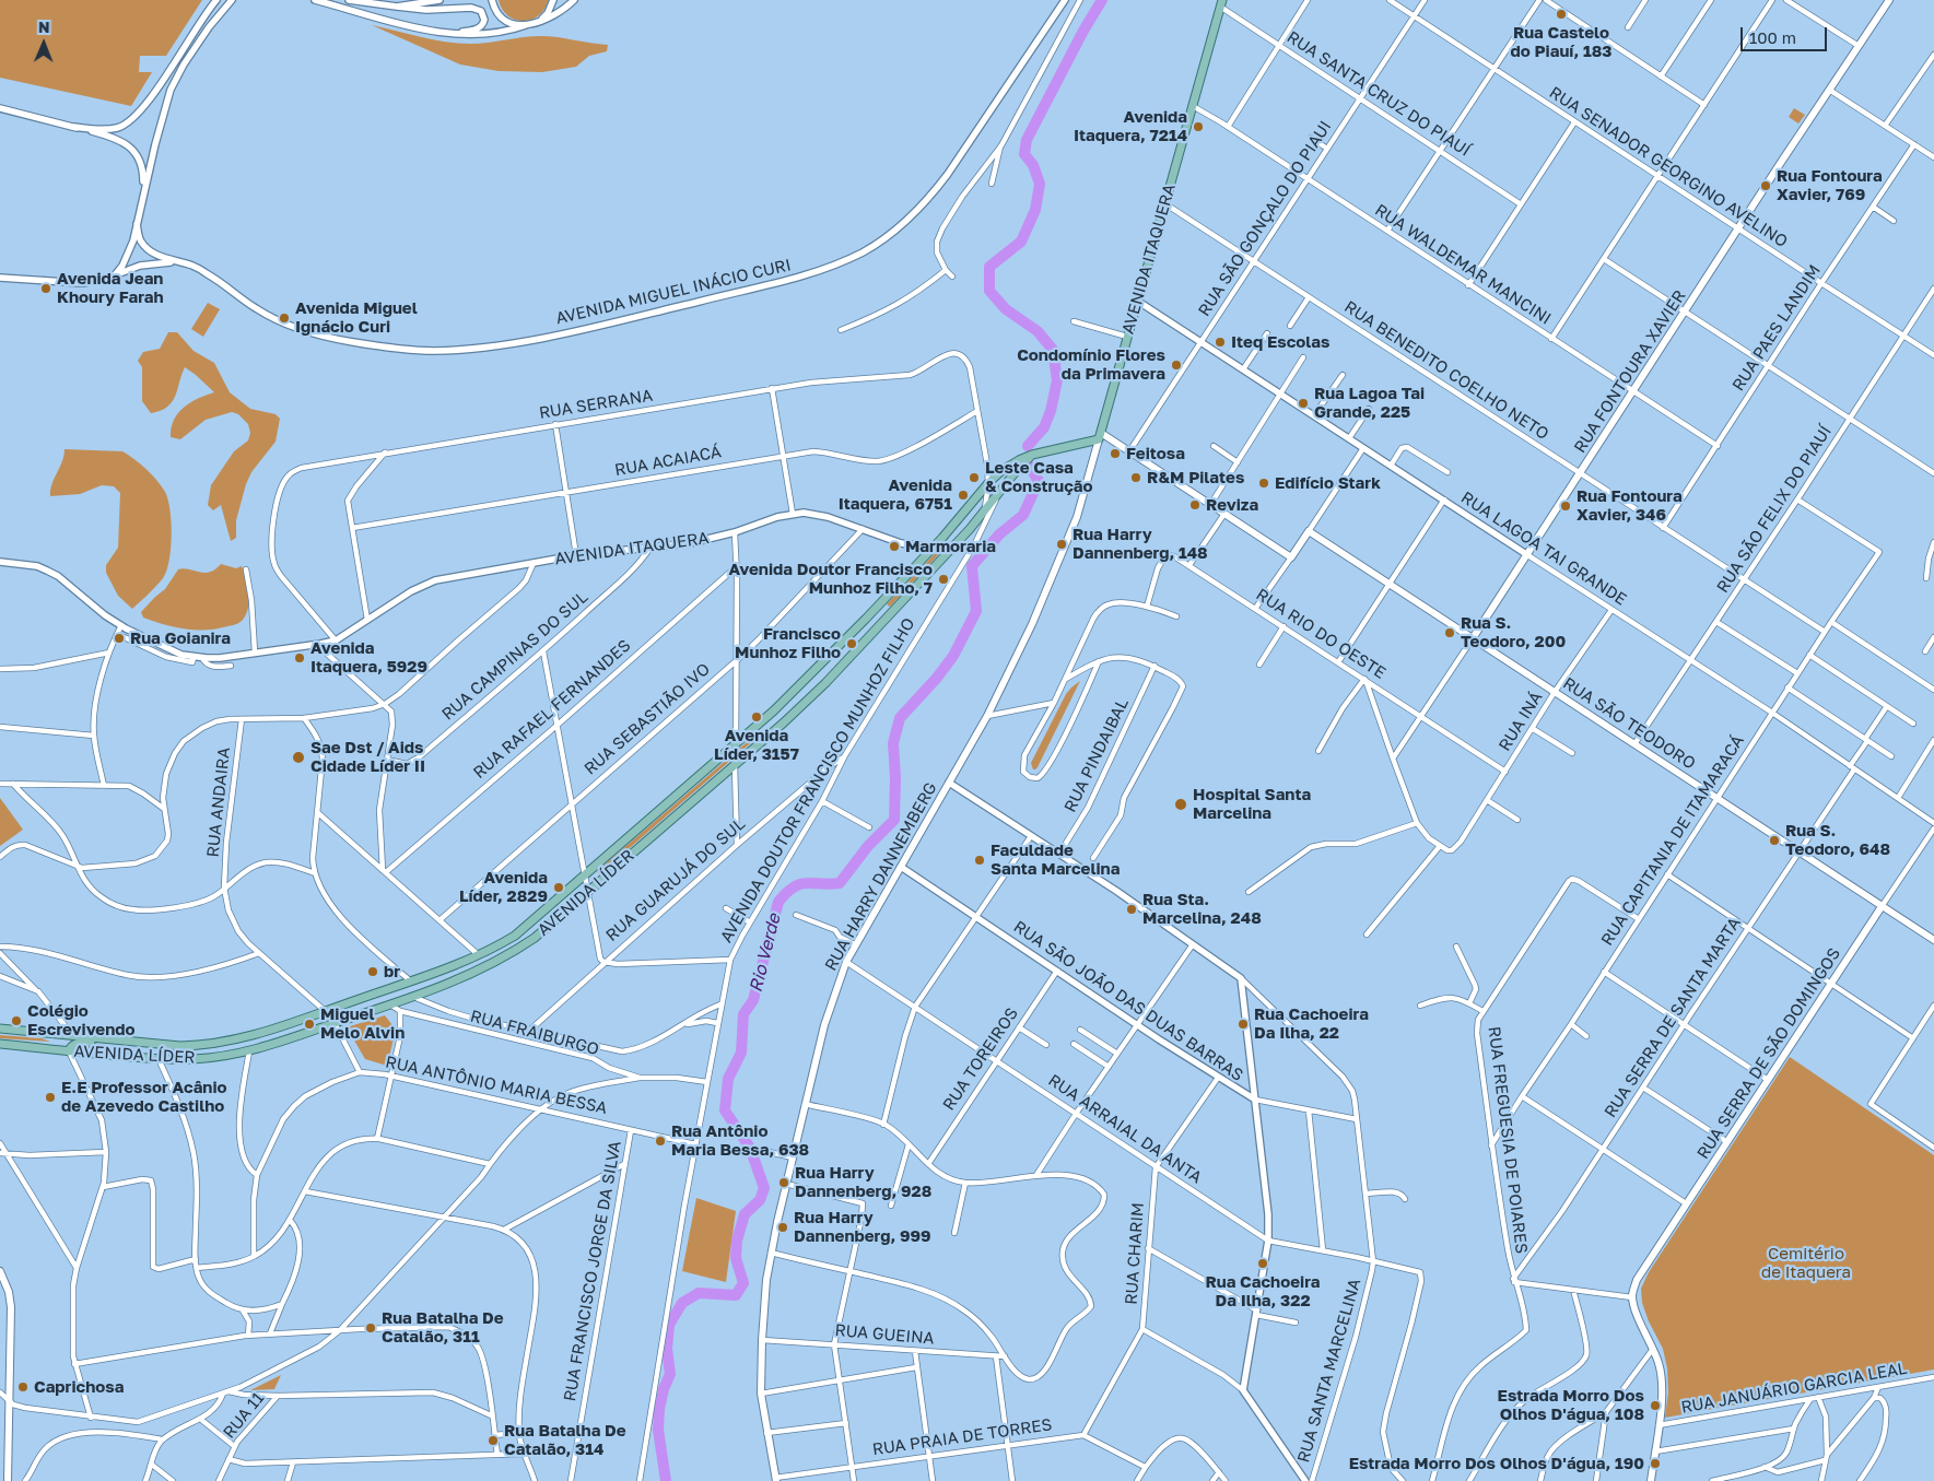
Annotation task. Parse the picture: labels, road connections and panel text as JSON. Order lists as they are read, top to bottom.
{
  "streets": {
    "main road": [
      "AVENIDA ITAQUERA",
      "RUA FONTOURA XAVIER",
      "RUA SÃO TEODORO",
      "RUA HARRY DANNEMBERG",
      "AVENIDA LÍDER",
      "RUA SERRA DE SÃO DOMINGOS"
    ],
    "street": [
      "RUA SANTA CRUZ DO PIAUÍ",
      "RUA SENADOR GEORGINO AVELINO",
      "RUA SÃO GONÇALO DO PIAUI",
      "RUA WALDEMAR MANCINI",
      "AVENIDA MIGUEL INÁCIO CURI",
      "RUA PAES LANDIM",
      "RUA BENEDITO COELHO NETO",
      "RUA SERRANA",
      "RUA ACAIACÁ",
      "RUA SÃO FELIX DO PIAUÍ",
      "RUA LAGOA TAI GRANDE",
      "RUA RIO DO OESTE",
      "RUA CAMPINAS DO SUL",
      "RUA RAFAEL FERNANDES",
      "RUA SEBASTIÃO IVO",
      "RUA INÁ",
      "RUA PINDAIBAL",
      "AVENIDA DOUTOR FRANCISCO MUNHOZ FILHO",
      "RUA ANDAIRA",
      "RUA CAPITANIA DE ITAMARACÁ",
      "RUA GUARUJÁ DO SUL",
      "RUA SÃO JOÃO DAS DUAS BARRAS",
      "RUA SERRA DE SANTA MARTA",
      "RUA FRAIBURGO",
      "RUA TOREIROS",
      "RUA ANTÔNIO MARIA BESSA",
      "RUA ARRAIAL DA ANTA",
      "RUA FREGUESIA DE POIARES",
      "RUA CHARIM",
      "RUA FRANCISCO JORGE DA SILVA",
      "RUA GUEINA",
      "RUA SANTA MARCELINA",
      "RUA JANUÁRIO GARCIA LEAL",
      "RUA 11",
      "RUA PRAIA DE TORRES"
    ]
  },
  "crossings": [
    ["RUA SANTA CRUZ DO PIAUÍ", "RUA SÃO GONÇALO DO PIAUI"],
    ["RUA SANTA CRUZ DO PIAUÍ", "AVENIDA ITAQUERA"],
    ["RUA SENADOR GEORGINO AVELINO", "RUA SÃO GONÇALO DO PIAUI"],
    ["RUA SENADOR GEORGINO AVELINO", "RUA PAES LANDIM"],
    ["RUA SENADOR GEORGINO AVELINO", "RUA FONTOURA XAVIER"],
    ["RUA SENADOR GEORGINO AVELINO", "RUA SÃO FELIX DO PIAUÍ"],
    ["RUA SÃO GONÇALO DO PIAUI", "RUA WALDEMAR MANCINI"],
    ["RUA SÃO GONÇALO DO PIAUI", "RUA BENEDITO COELHO NETO"],
    ["RUA SÃO GONÇALO DO PIAUI", "RUA LAGOA TAI GRANDE"],
    ["AVENIDA ITAQUERA", "RUA WALDEMAR MANCINI"],
    ["AVENIDA ITAQUERA", "RUA BENEDITO COELHO NETO"],
    ["AVENIDA ITAQUERA", "RUA SERRANA"],
    ["AVENIDA ITAQUERA", "RUA LAGOA TAI GRANDE"],
    ["AVENIDA ITAQUERA", "RUA CAMPINAS DO SUL"],
    ["AVENIDA ITAQUERA", "RUA SEBASTIÃO IVO"],
    ["AVENIDA ITAQUERA", "RUA HARRY DANNEMBERG"],
    ["AVENIDA ITAQUERA", "AVENIDA LÍDER"],
    ["RUA WALDEMAR MANCINI", "RUA PAES LANDIM"],
    ["RUA WALDEMAR MANCINI", "RUA FONTOURA XAVIER"],
    ["RUA PAES LANDIM", "RUA BENEDITO COELHO NETO"],
    ["RUA BENEDITO COELHO NETO", "RUA FONTOURA XAVIER"],
    ["RUA BENEDITO COELHO NETO", "RUA SÃO FELIX DO PIAUÍ"],
    ["RUA BENEDITO COELHO NETO", "RUA CAPITANIA DE ITAMARACÁ"],
    ["RUA FONTOURA XAVIER", "RUA LAGOA TAI GRANDE"],
    ["RUA FONTOURA XAVIER", "RUA RIO DO OESTE"],
    ["RUA FONTOURA XAVIER", "RUA SÃO TEODORO"],
    ["RUA SERRANA", "RUA ACAIACÁ"],
    ["RUA SERRANA", "AVENIDA DOUTOR FRANCISCO MUNHOZ FILHO"],
    ["RUA SÃO FELIX DO PIAUÍ", "RUA LAGOA TAI GRANDE"],
    ["RUA SÃO FELIX DO PIAUÍ", "RUA SÃO TEODORO"],
    ["RUA SÃO FELIX DO PIAUÍ", "RUA CAPITANIA DE ITAMARACÁ"],
    ["RUA LAGOA TAI GRANDE", "RUA INÁ"],
    ["RUA LAGOA TAI GRANDE", "RUA CAPITANIA DE ITAMARACÁ"],
    ["RUA LAGOA TAI GRANDE", "RUA SERRA DE SANTA MARTA"],
    ["RUA RIO DO OESTE", "RUA INÁ"],
    ["RUA INÁ", "RUA SÃO TEODORO"],
    ["RUA SÃO TEODORO", "RUA CAPITANIA DE ITAMARACÁ"],
    ["RUA SÃO TEODORO", "RUA SERRA DE SANTA MARTA"],
    ["RUA SÃO TEODORO", "RUA SERRA DE SÃO DOMINGOS"],
    ["RUA PINDAIBAL", "RUA SANTA MARCELINA"],
    ["AVENIDA DOUTOR FRANCISCO MUNHOZ FILHO", "RUA GUARUJÁ DO SUL"],
    ["AVENIDA DOUTOR FRANCISCO MUNHOZ FILHO", "AVENIDA LÍDER"],
    ["AVENIDA DOUTOR FRANCISCO MUNHOZ FILHO", "RUA FRAIBURGO"],
    ["AVENIDA DOUTOR FRANCISCO MUNHOZ FILHO", "RUA ANTÔNIO MARIA BESSA"],
    ["RUA ANDAIRA", "AVENIDA LÍDER"],
    ["RUA ANDAIRA", "RUA ANTÔNIO MARIA BESSA"],
    ["RUA CAPITANIA DE ITAMARACÁ", "RUA FREGUESIA DE POIARES"],
    ["RUA HARRY DANNEMBERG", "RUA SÃO JOÃO DAS DUAS BARRAS"],
    ["RUA HARRY DANNEMBERG", "RUA ARRAIAL DA ANTA"],
    ["RUA HARRY DANNEMBERG", "RUA GUEINA"],
    ["RUA HARRY DANNEMBERG", "RUA SANTA MARCELINA"],
    ["RUA HARRY DANNEMBERG", "RUA PRAIA DE TORRES"],
    ["RUA GUARUJÁ DO SUL", "RUA FRAIBURGO"],
    ["AVENIDA LÍDER", "RUA FRAIBURGO"],
    ["RUA SÃO JOÃO DAS DUAS BARRAS", "RUA TOREIROS"],
    ["RUA SÃO JOÃO DAS DUAS BARRAS", "RUA CHARIM"],
    ["RUA SÃO JOÃO DAS DUAS BARRAS", "RUA SANTA MARCELINA"],
    ["RUA SERRA DE SANTA MARTA", "RUA FREGUESIA DE POIARES"],
    ["RUA TOREIROS", "RUA ARRAIAL DA ANTA"],
    ["RUA ANTÔNIO MARIA BESSA", "RUA FRANCISCO JORGE DA SILVA"],
    ["RUA ARRAIAL DA ANTA", "RUA CHARIM"],
    ["RUA ARRAIAL DA ANTA", "RUA SANTA MARCELINA"],
    ["RUA CHARIM", "RUA PRAIA DE TORRES"]
  ],
  "water": ["Rio Verde"],
  "parks": ["Cemitério de Itaquera"],
  "places": [
    "Rua Castelo do Piauí, 183",
    "Avenida Itaquera, 7214",
    "Rua Fontoura Xavier, 769",
    "Avenida Jean Khoury Farah",
    "Avenida Miguel Ignácio Curi",
    "Iteq Escolas",
    "Condomínio Flores da Primavera",
    "Rua Lagoa Tai Grande, 225",
    "Feitosa",
    "Leste Casa & Construção",
    "R&M Pilates",
    "Edifício Stark",
    "Avenida Itaquera, 6751",
    "Reviza",
    "Rua Fontoura Xavier, 346",
    "Rua Harry Dannenberg, 148",
    "Marmoraria",
    "Avenida Doutor Francisco Munhoz Filho, 7",
    "Rua S. Teodoro, 200",
    "Rua Goianira",
    "Francisco Munhoz Filho",
    "Avenida Itaquera, 5929",
    "Avenida Líder, 3157",
    "Sae Dst / Aids Cidade Líder II",
    "Hospital Santa Marcelina",
    "Rua S. Teodoro, 648",
    "Faculdade Santa Marcelina",
    "Avenida Líder, 2829",
    "Rua Sta. Marcelina, 248",
    "br",
    "Colégio Escrevivendo",
    "Miguel Melo Alvin",
    "Rua Cachoeira Da Ilha, 22",
    "E.E Professor Acânio de Azevedo Castilho",
    "Rua Antônio Maria Bessa, 638",
    "Rua Harry Dannenberg, 928",
    "Rua Harry Dannenberg, 999",
    "Rua Cachoeira Da Ilha, 322",
    "Rua Batalha De Catalão, 311",
    "Caprichosa",
    "Estrada Morro Dos Olhos D'água, 108",
    "Rua Batalha De Catalão, 314",
    "Estrada Morro Dos Olhos D'água, 190"
  ],
  "scale_bar": "100 m",
  "north": "top"
}
